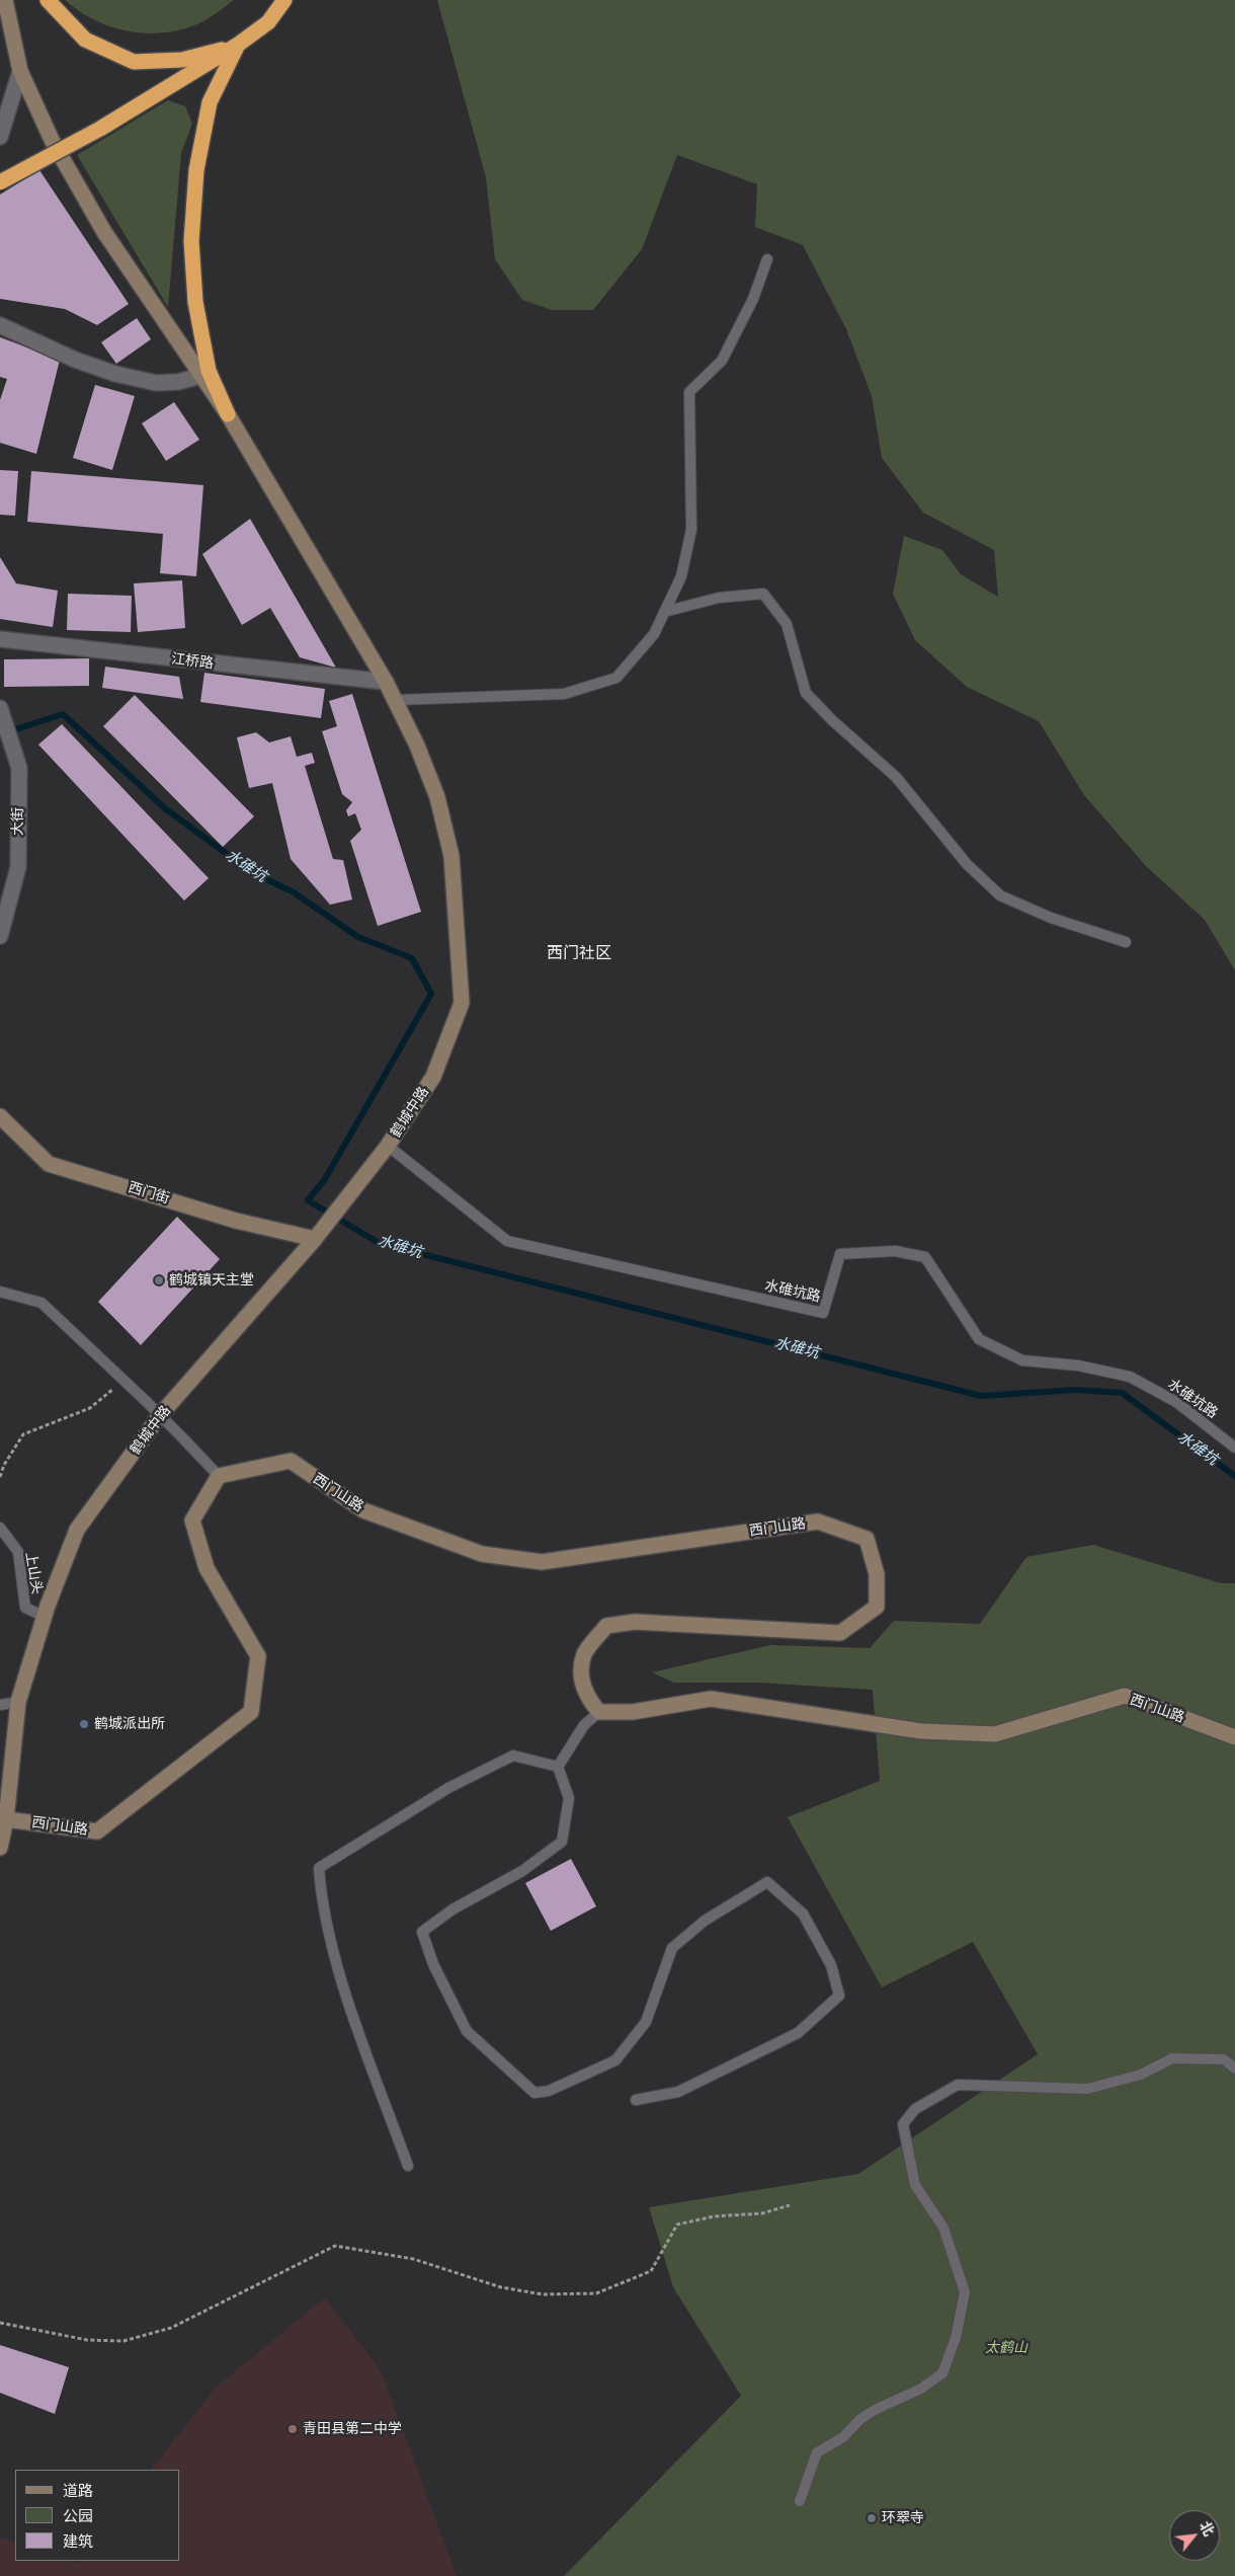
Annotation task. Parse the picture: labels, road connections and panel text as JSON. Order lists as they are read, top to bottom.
{
  "streets": {
    "street": [
      "江桥路",
      "大街",
      "鹤城中路",
      "西门街",
      "西门山路"
    ],
    "lane": ["水碓坑路", "上山头"]
  },
  "crossings": [
    ["江桥路", "鹤城中路"],
    ["鹤城中路", "西门街"],
    ["鹤城中路", "水碓坑路"],
    ["鹤城中路", "西门山路"],
    ["鹤城中路", "上山头"]
  ],
  "districts": ["西门社区"],
  "water": ["水碓坑"],
  "parks": ["太鹤山"],
  "places": [
    "鹤城镇天主堂",
    "鹤城派出所",
    "青田县第二中学",
    "环翠寺"
  ],
  "legend": ["道路", "公园", "建筑"],
  "north": "top right"
}
